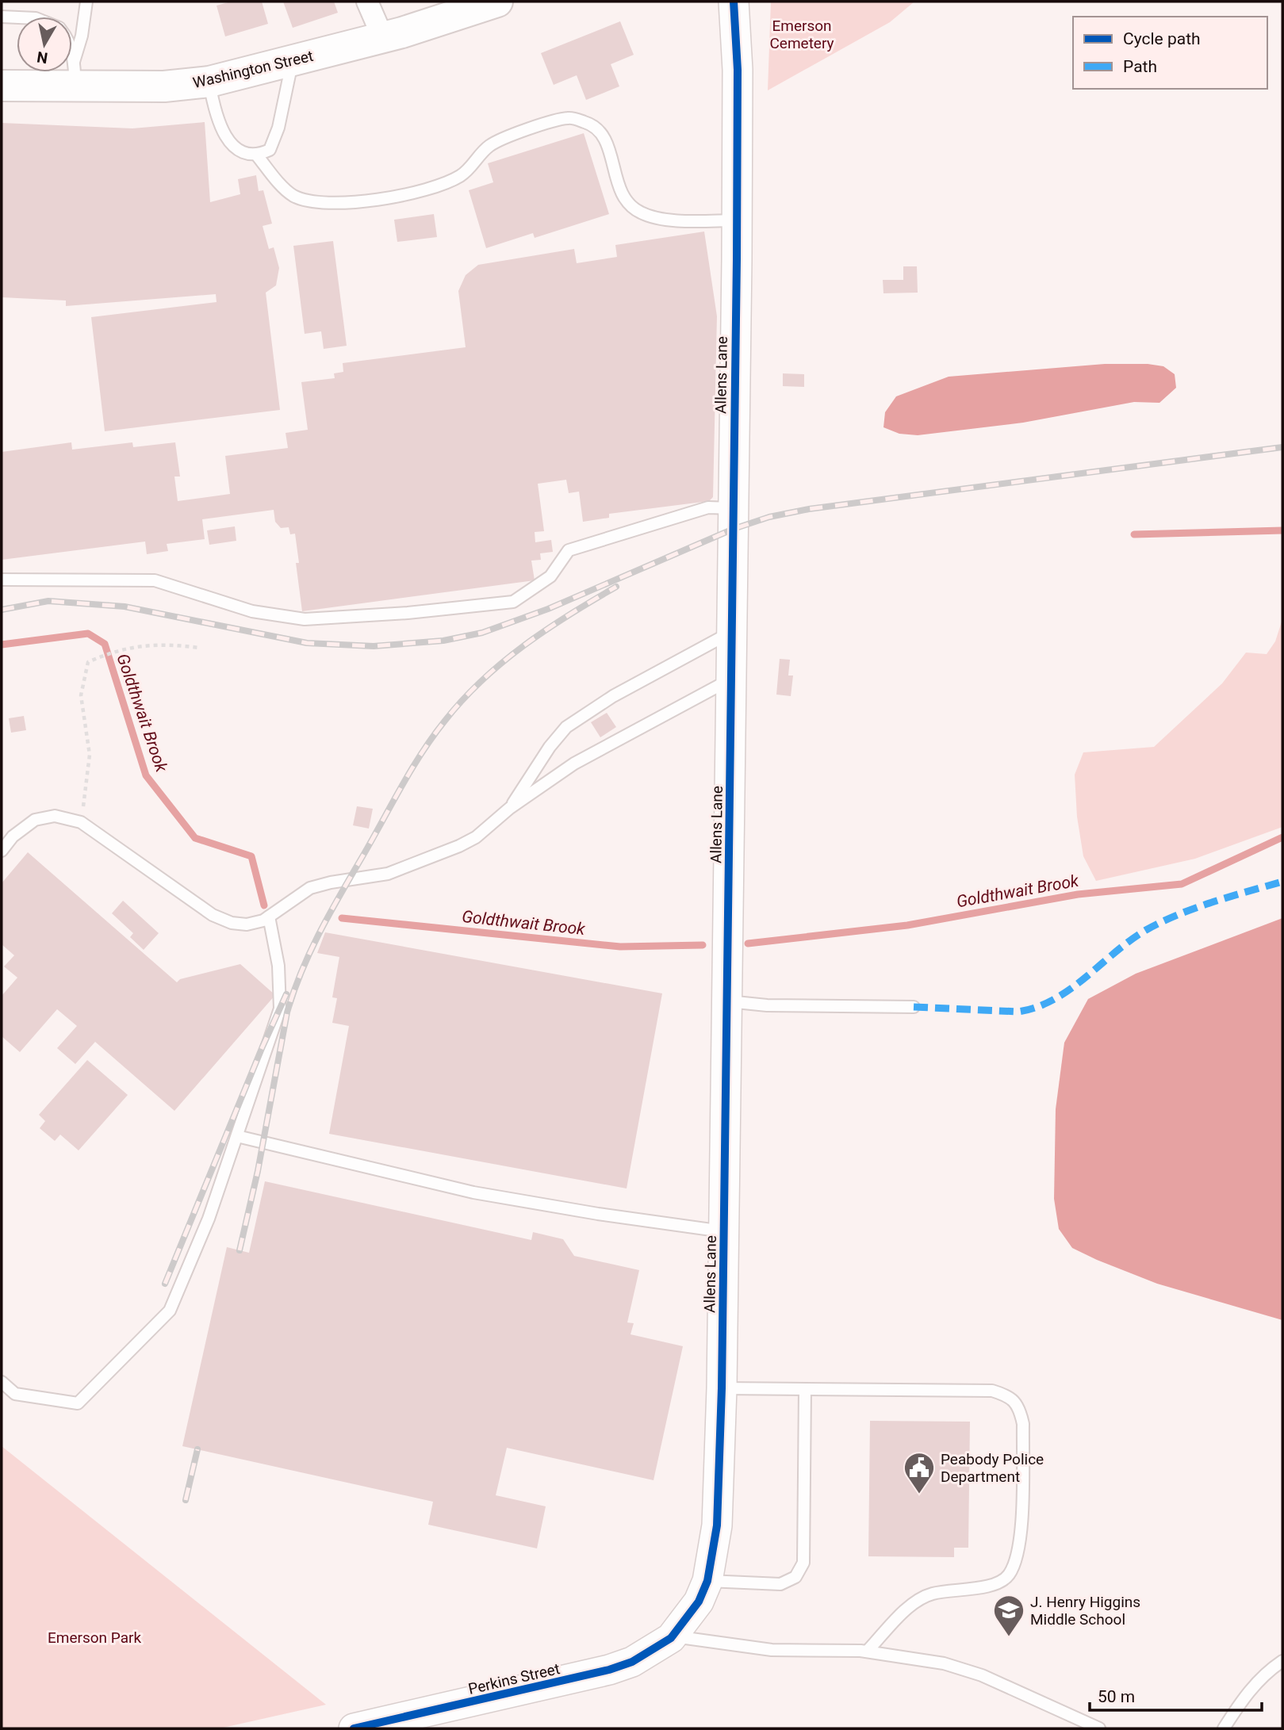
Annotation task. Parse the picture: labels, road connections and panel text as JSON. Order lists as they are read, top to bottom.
{
  "streets": {
    "main road": ["Washington Street"],
    "street": ["Allens Lane", "Perkins Street"]
  },
  "crossings": [
    ["Allens Lane", "Perkins Street"]
  ],
  "water": ["Goldthwait Brook"],
  "parks": ["Emerson Cemetery", "Emerson Park"],
  "places": {
    "public building": ["Peabody Police Department"],
    "school or university": ["J. Henry Higgins Middle School"]
  },
  "legend": ["Cycle path", "Path"],
  "scale_bar": "50 m",
  "north": "bottom"
}
